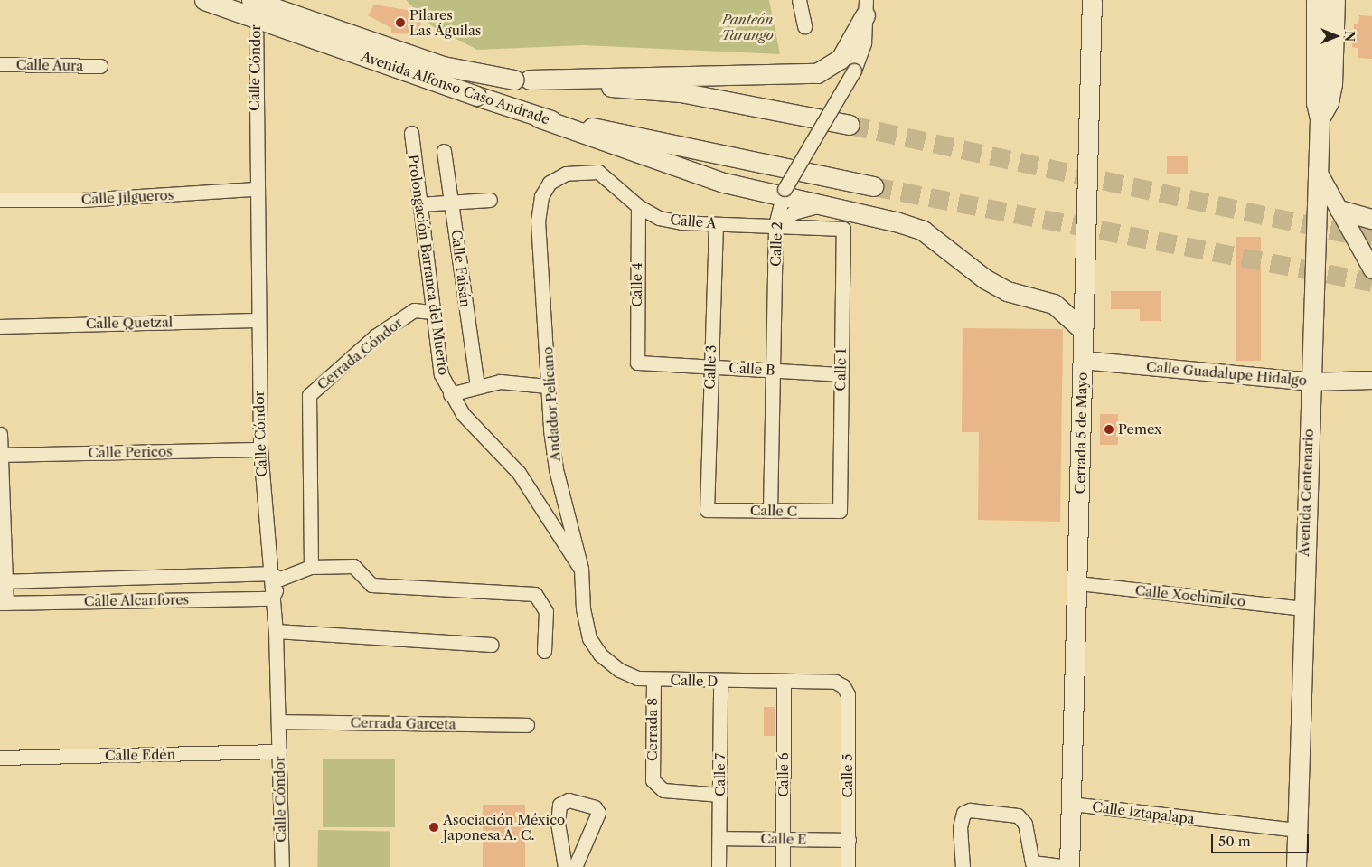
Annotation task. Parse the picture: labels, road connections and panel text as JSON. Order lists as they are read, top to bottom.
{
  "streets": {
    "main road": ["Avenida Alfonso Caso Andrade", "Cerrada 5 de Mayo", "Avenida Centenario"],
    "street": [
      "Calle Aura",
      "Calle Cóndor",
      "Calle Jilgueros",
      "Calle A",
      "Calle 2",
      "Prolongación Barranca del Muerto",
      "Calle Faisán",
      "Calle 4",
      "Calle Quetzal",
      "Cerrada Cóndor",
      "Calle 3",
      "Calle B",
      "Calle 1",
      "Calle Guadalupe Hidalgo",
      "Andador Pelícano",
      "Calle Pericos",
      "Calle C",
      "Calle Xochimilco",
      "Calle Alcanfores",
      "Calle D",
      "Cerrada Garceta",
      "Cerrada 8",
      "Calle Edén",
      "Calle 7",
      "Calle 6",
      "Calle 5",
      "Calle Iztapalapa",
      "Calle E"
    ]
  },
  "crossings": [
    ["Calle Cóndor", "Calle Jilgueros"],
    ["Calle Cóndor", "Calle Quetzal"],
    ["Calle Cóndor", "Calle Pericos"],
    ["Calle Cóndor", "Calle Alcanfores"],
    ["Calle Cóndor", "Cerrada Garceta"],
    ["Calle Cóndor", "Calle Edén"],
    ["Calle A", "Calle 2"],
    ["Calle A", "Calle 4"],
    ["Calle A", "Calle 3"],
    ["Calle A", "Calle 1"],
    ["Calle A", "Andador Pelícano"],
    ["Calle 2", "Calle B"],
    ["Calle 2", "Calle C"],
    ["Prolongación Barranca del Muerto", "Cerrada Cóndor"],
    ["Prolongación Barranca del Muerto", "Andador Pelícano"],
    ["Calle 4", "Calle B"],
    ["Calle 3", "Calle B"],
    ["Calle 3", "Calle C"],
    ["Calle B", "Calle 1"],
    ["Calle 1", "Calle C"],
    ["Calle Guadalupe Hidalgo", "Cerrada 5 de Mayo"],
    ["Calle Guadalupe Hidalgo", "Avenida Centenario"],
    ["Andador Pelícano", "Calle D"],
    ["Cerrada 5 de Mayo", "Calle Xochimilco"],
    ["Cerrada 5 de Mayo", "Calle Iztapalapa"],
    ["Avenida Centenario", "Calle Xochimilco"],
    ["Avenida Centenario", "Calle Iztapalapa"],
    ["Calle D", "Cerrada 8"],
    ["Calle D", "Calle 7"],
    ["Calle D", "Calle 6"],
    ["Calle D", "Calle 5"],
    ["Cerrada 8", "Calle 7"],
    ["Calle 7", "Calle E"],
    ["Calle 6", "Calle E"],
    ["Calle 5", "Calle E"]
  ],
  "parks": ["Panteón Tarango"],
  "places": ["Pilares Las Águilas", "Pemex", "Asociación México Japonesa A. C."],
  "scale_bar": "50 m",
  "north": "right"
}
